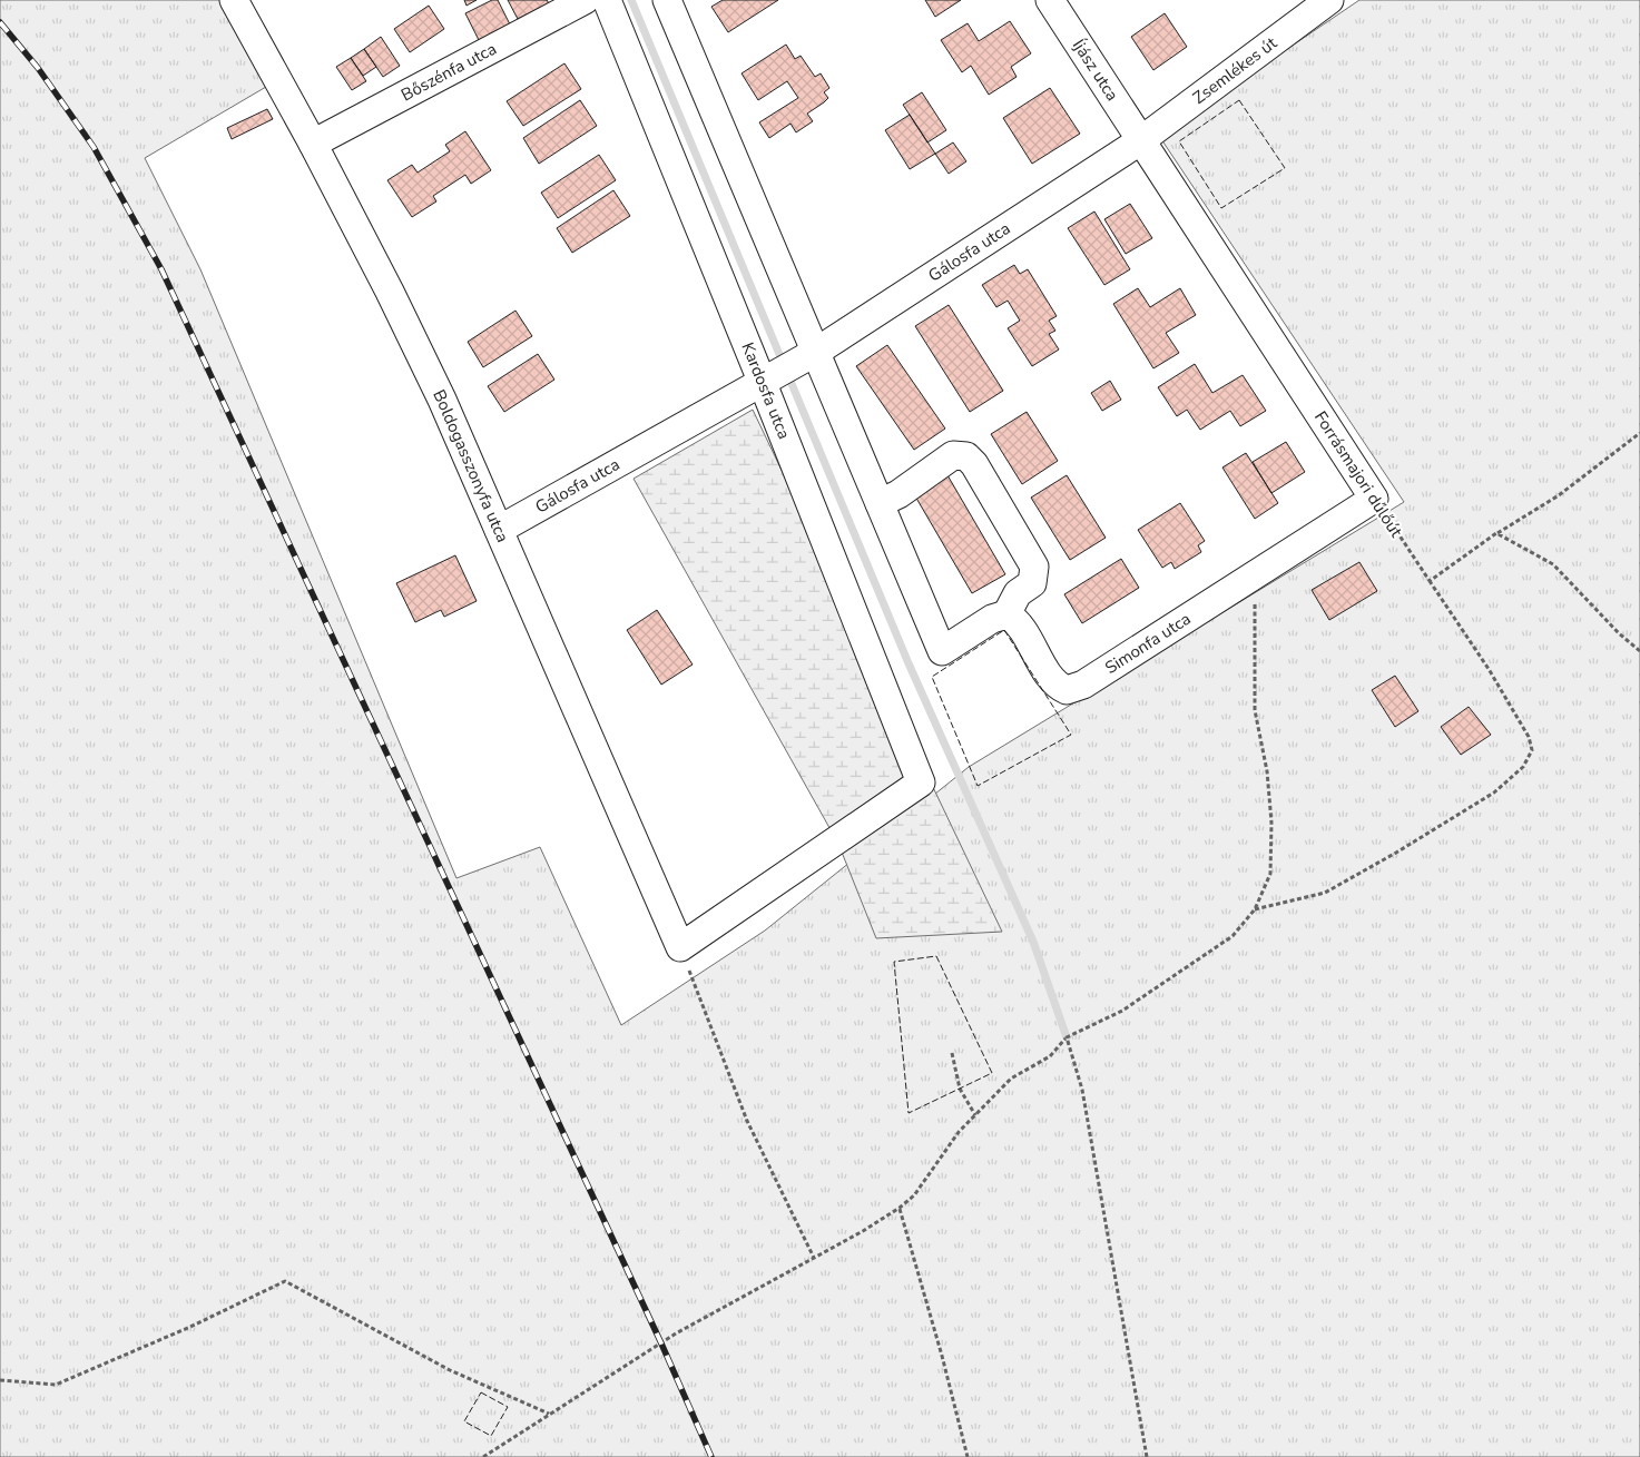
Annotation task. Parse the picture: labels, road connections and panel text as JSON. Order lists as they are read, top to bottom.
{
  "streets": {
    "street": [
      "Íjász utca",
      "Zsemlékes út",
      "Bőszénfa utca",
      "Gálosfa utca",
      "Kardosfa utca",
      "Boldogasszonyfa utca",
      "Forrásmajori dűlőút",
      "Simonfa utca"
    ]
  },
  "crossings": [
    ["Íjász utca", "Zsemlékes út"],
    ["Íjász utca", "Gálosfa utca"],
    ["Íjász utca", "Forrásmajori dűlőút"],
    ["Zsemlékes út", "Gálosfa utca"],
    ["Zsemlékes út", "Forrásmajori dűlőút"],
    ["Bőszénfa utca", "Boldogasszonyfa utca"],
    ["Gálosfa utca", "Kardosfa utca"],
    ["Gálosfa utca", "Boldogasszonyfa utca"],
    ["Gálosfa utca", "Forrásmajori dűlőút"],
    ["Kardosfa utca", "Boldogasszonyfa utca"],
    ["Kardosfa utca", "Simonfa utca"],
    ["Forrásmajori dűlőút", "Simonfa utca"]
  ]
}
